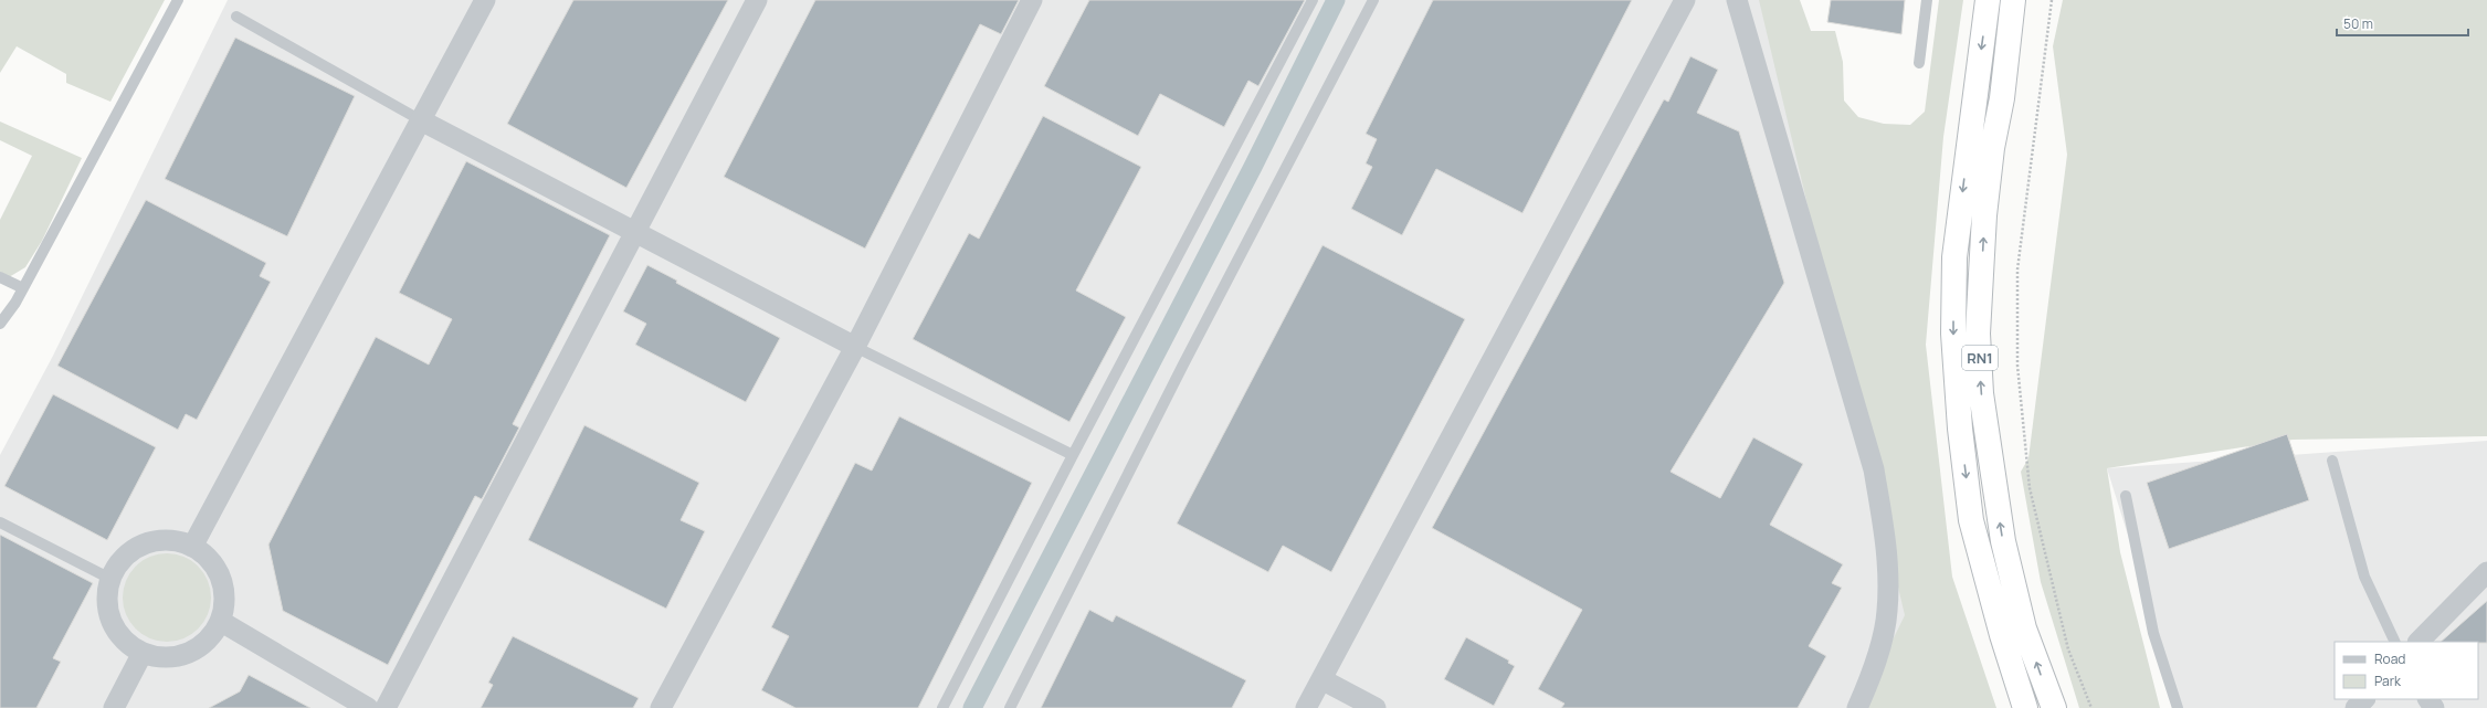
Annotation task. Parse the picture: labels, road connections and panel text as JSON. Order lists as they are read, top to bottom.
{
  "streets": {
    "highway": ["RN1"]
  },
  "legend": ["Road", "Park"],
  "scale_bar": "50 m"
}
